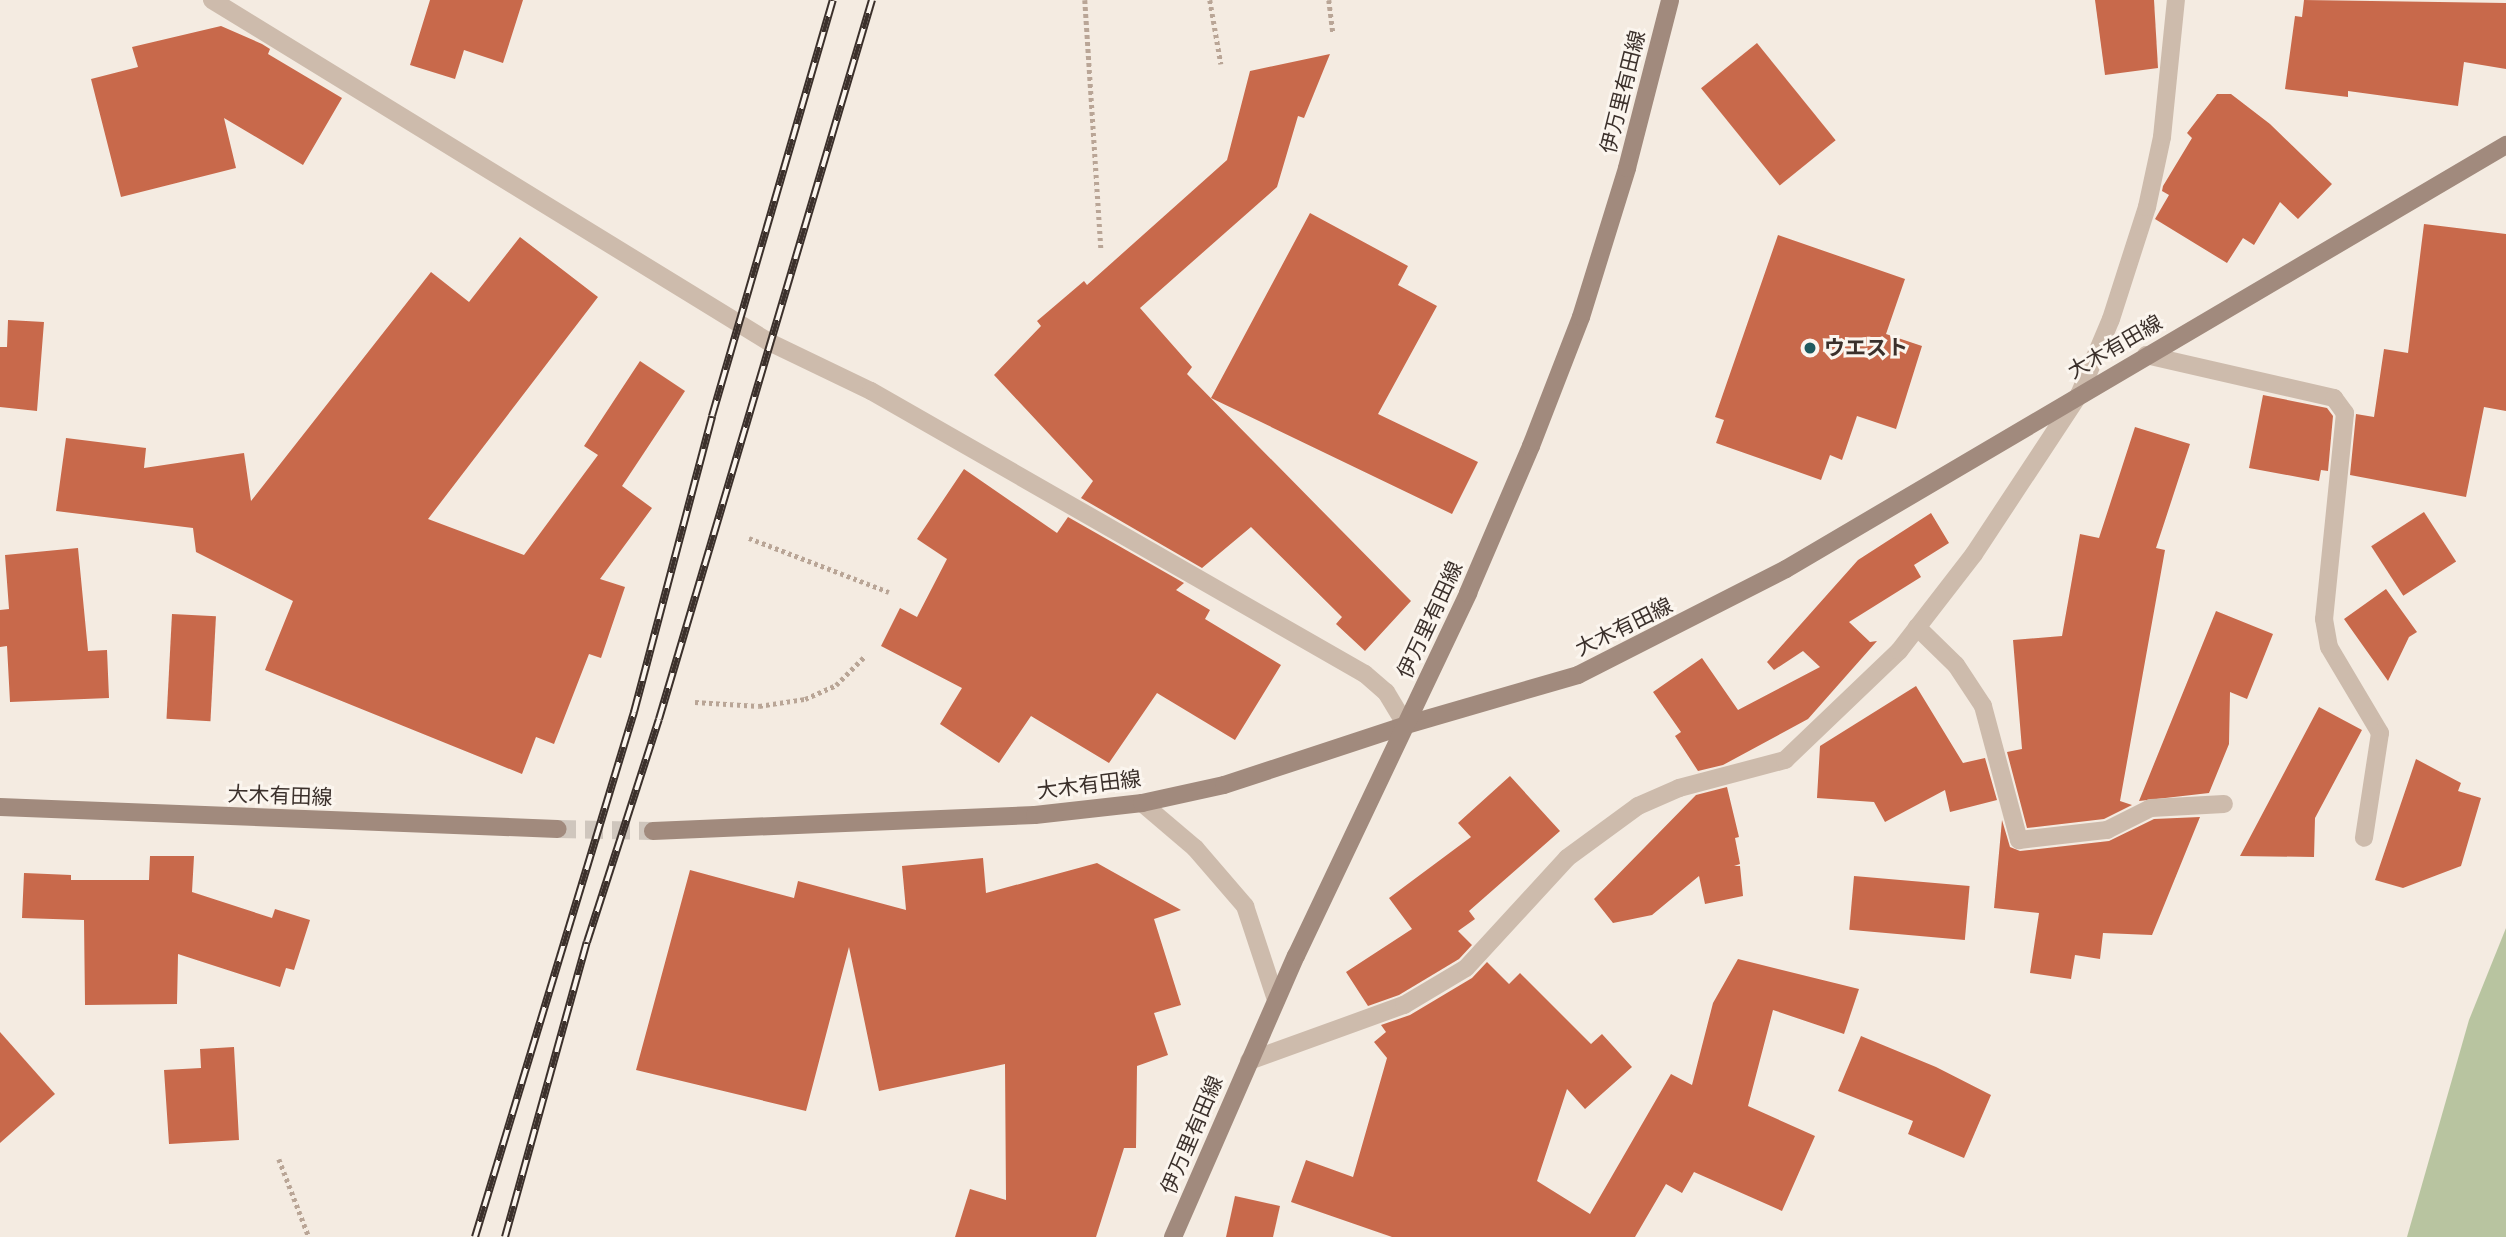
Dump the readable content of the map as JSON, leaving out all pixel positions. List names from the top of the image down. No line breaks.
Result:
{"streets":{"main road":["伊万里有田線","大木有田線"]},"crossings":[["伊万里有田線","大木有田線"]],"places":["ウエスト"]}
